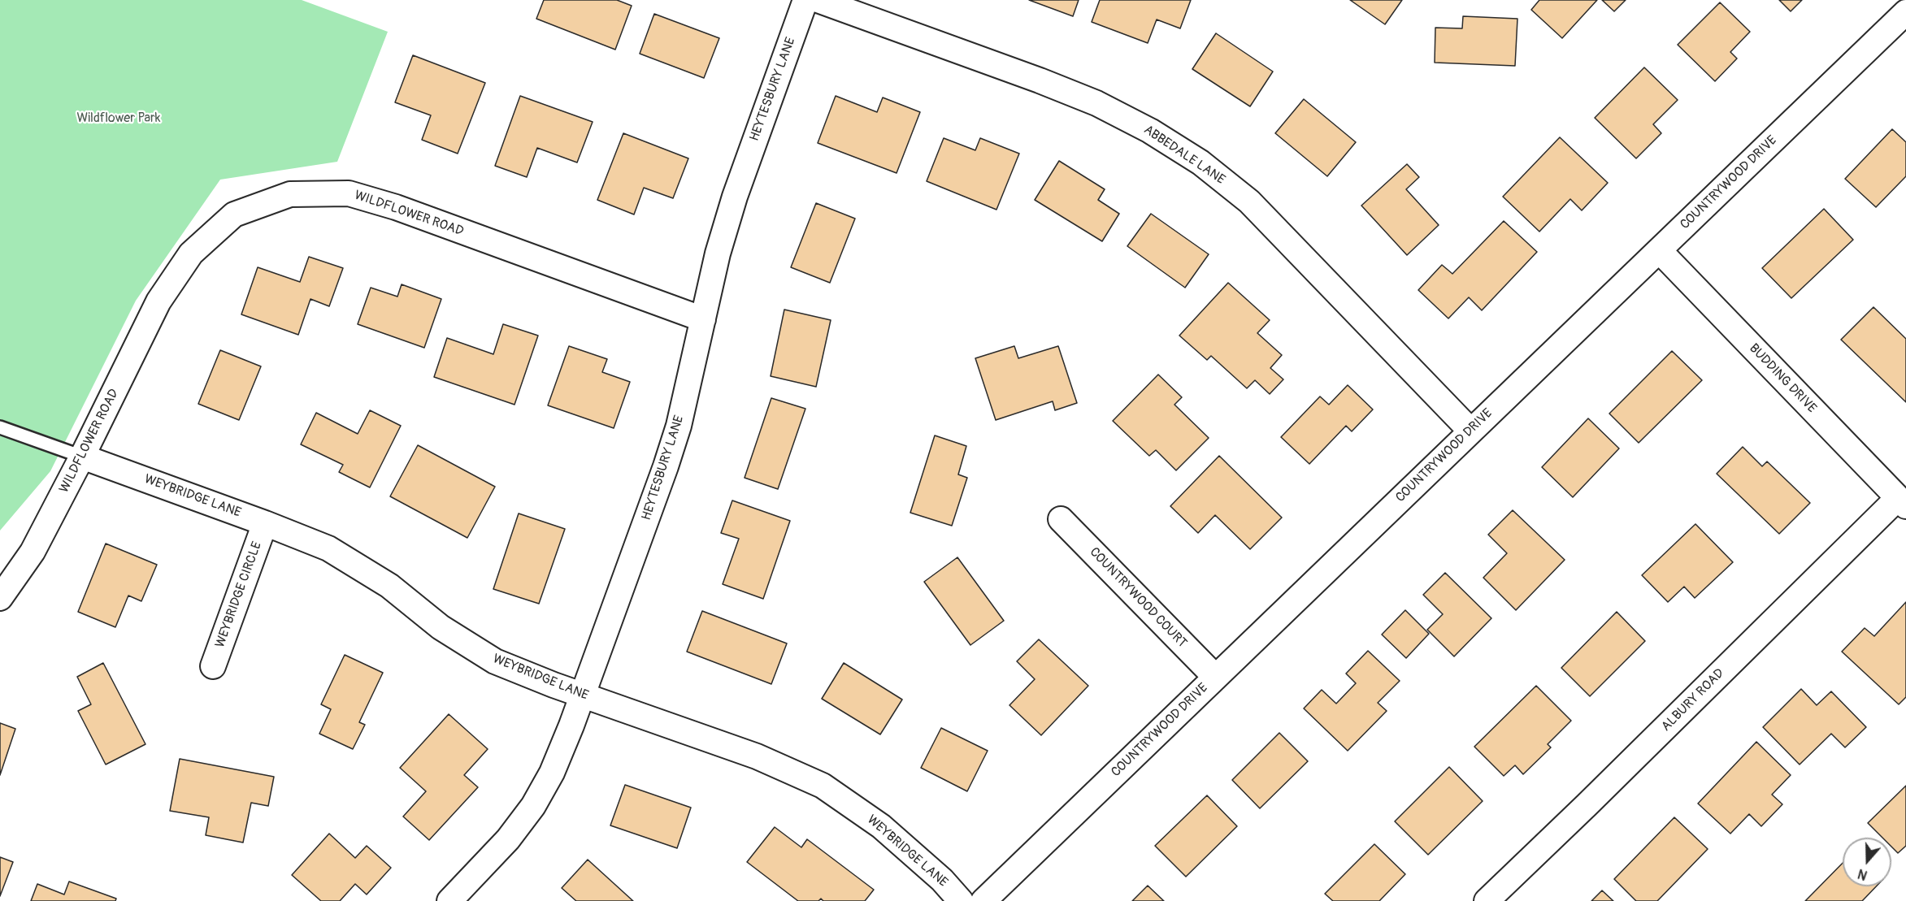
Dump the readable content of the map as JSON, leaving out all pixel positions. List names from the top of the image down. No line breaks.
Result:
{"streets":{"street":["HEYTESBURY LANE","ABBEDALE LANE","COUNTRYWOOD DRIVE","WILDFLOWER ROAD","BUDDING DRIVE","WEYBRIDGE LANE","WEYBRIDGE CIRCLE","COUNTRYWOOD COURT","ALBURY ROAD"]},"crossings":[["HEYTESBURY LANE","WILDFLOWER ROAD"],["HEYTESBURY LANE","WEYBRIDGE LANE"],["ABBEDALE LANE","COUNTRYWOOD DRIVE"],["COUNTRYWOOD DRIVE","BUDDING DRIVE"],["COUNTRYWOOD DRIVE","COUNTRYWOOD COURT"],["WILDFLOWER ROAD","WEYBRIDGE LANE"],["BUDDING DRIVE","ALBURY ROAD"],["WEYBRIDGE LANE","WEYBRIDGE CIRCLE"]],"parks":["Wildflower Park"],"north":"bottom"}
